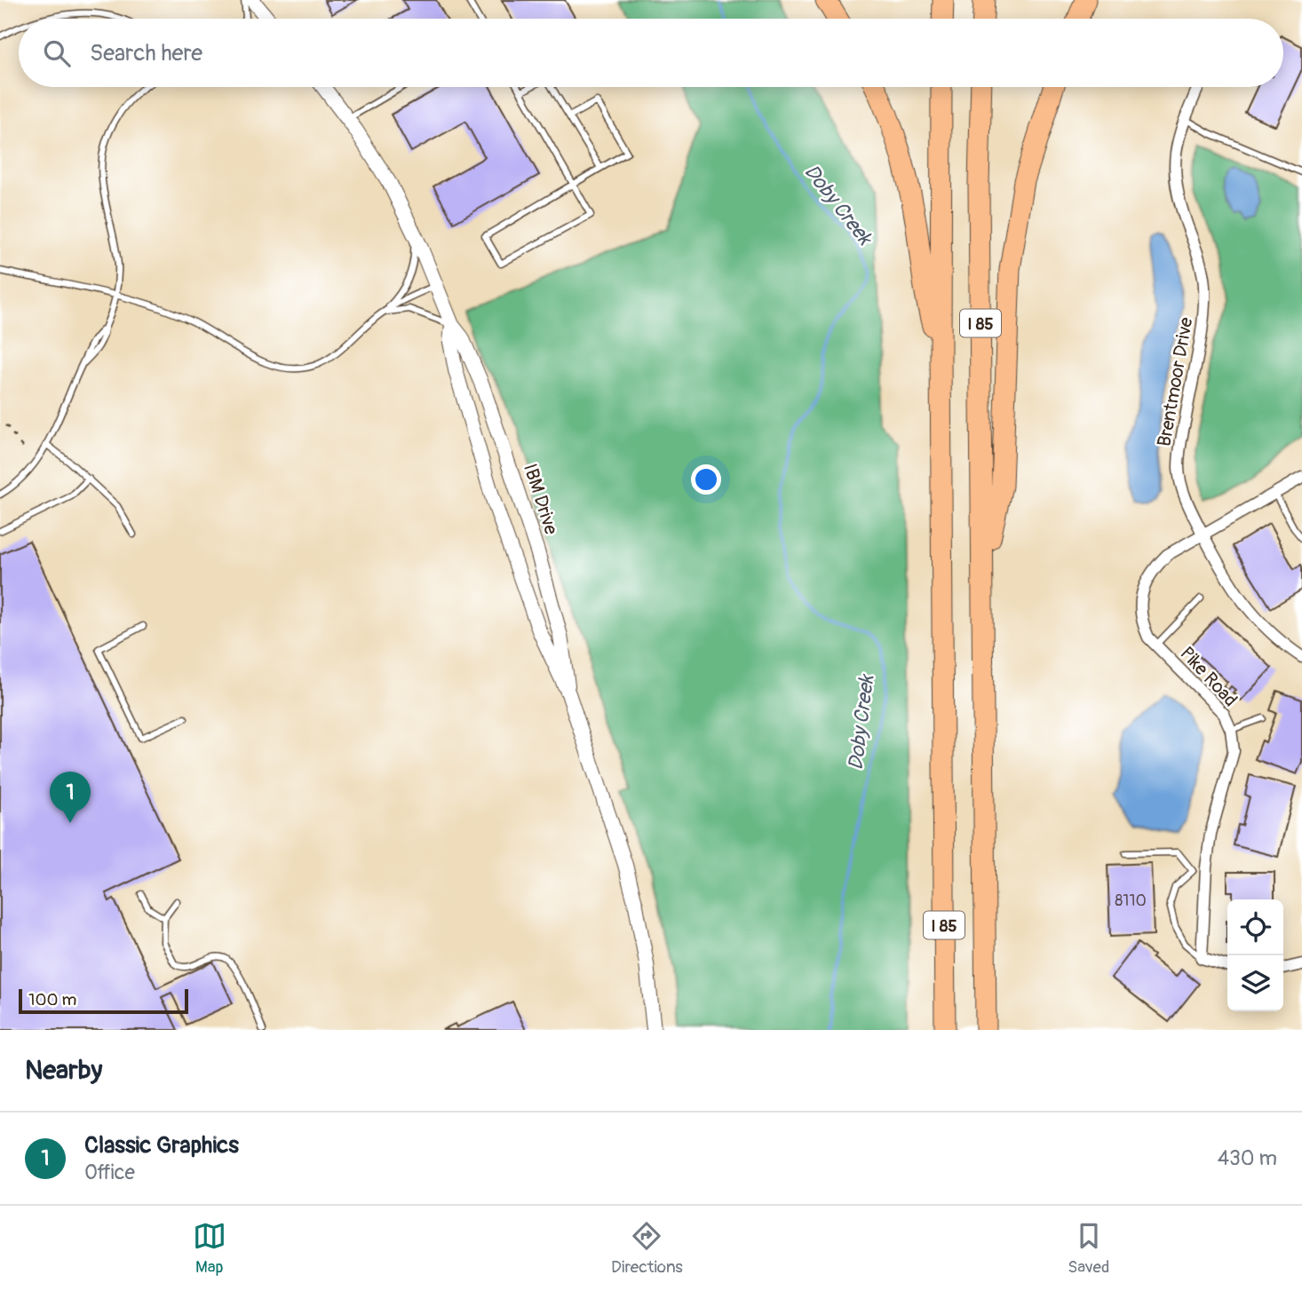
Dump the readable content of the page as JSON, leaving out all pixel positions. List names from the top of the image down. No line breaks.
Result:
{"streets":{"highway":["I 85"],"street":["Brentmoor Drive","IBM Drive","Pike Road"]},"crossings":[["Brentmoor Drive","Pike Road"]],"water":["Doby Creek"],"house_numbers":["8110"],"scale_bar":"100 m","page":{"search":"Search here","pins":"1","scale":"100 m","heading":"Nearby","list":[{"mark":"1","name":"Classic Graphics","note":"Office","value":"430 m"}],"nav":["Map","Directions","Saved"]}}
